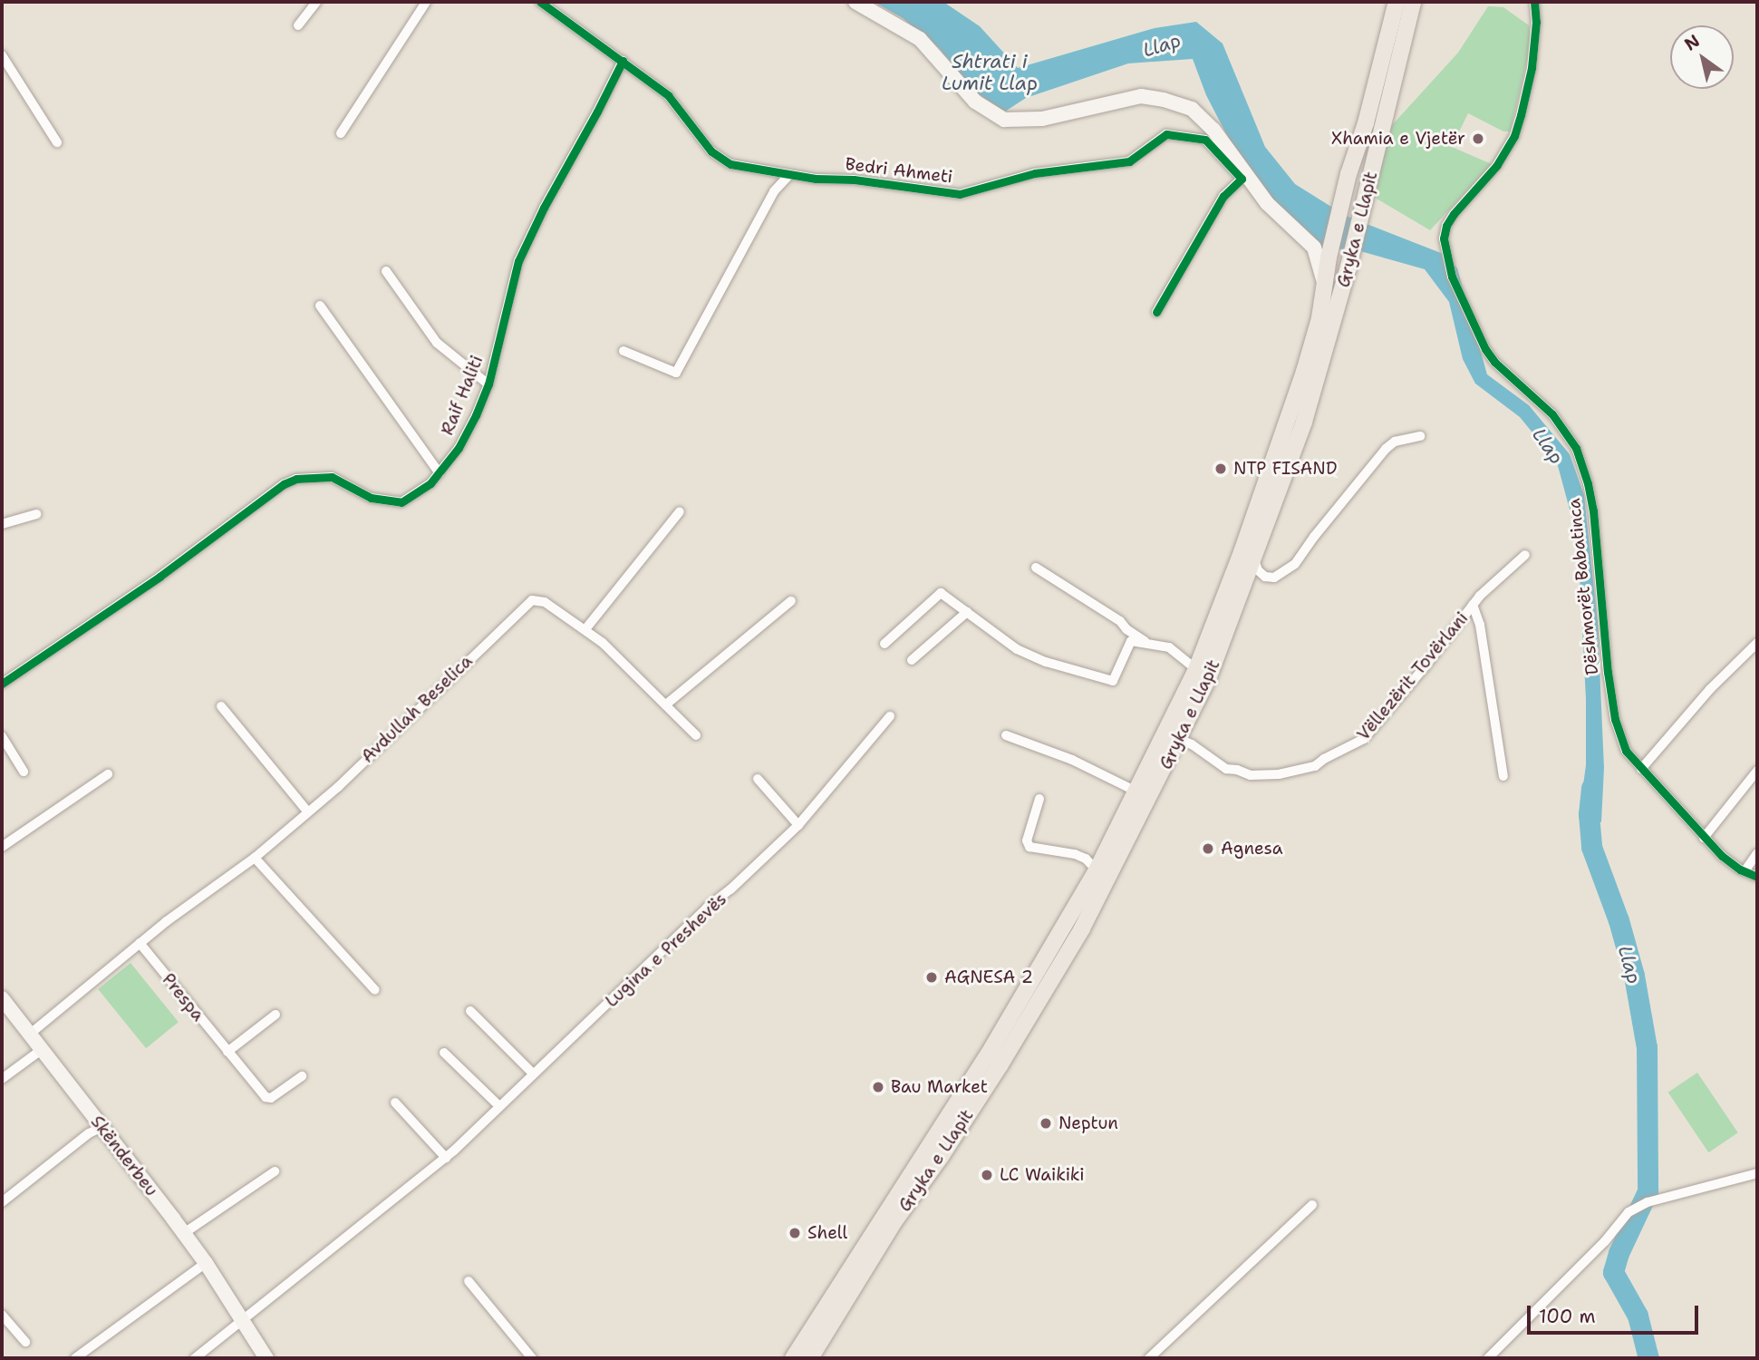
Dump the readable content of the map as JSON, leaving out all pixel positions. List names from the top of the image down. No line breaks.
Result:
{"streets":{"main road":["Gryka e Llapit","Skënderbeu"],"street":["Bedri Ahmeti","Raif Haliti","Dëshmorët Babatinca","Vëllezërit Tovërlani","Avdullah Beselica","Lugina e Preshevës","Prespa"]},"crossings":[["Bedri Ahmeti","Raif Haliti"],["Gryka e Llapit","Vëllezërit Tovërlani"],["Avdullah Beselica","Prespa"],["Avdullah Beselica","Skënderbeu"],["Lugina e Preshevës","Skënderbeu"]],"water":["Llap","Shtrati i Lumit Llap"],"places":["Xhamia e Vjetër","NTP FISAND","Agnesa","AGNESA 2","Bau Market","Neptun","LC Waikiki","Shell"],"scale_bar":"100 m","north":"top left"}
